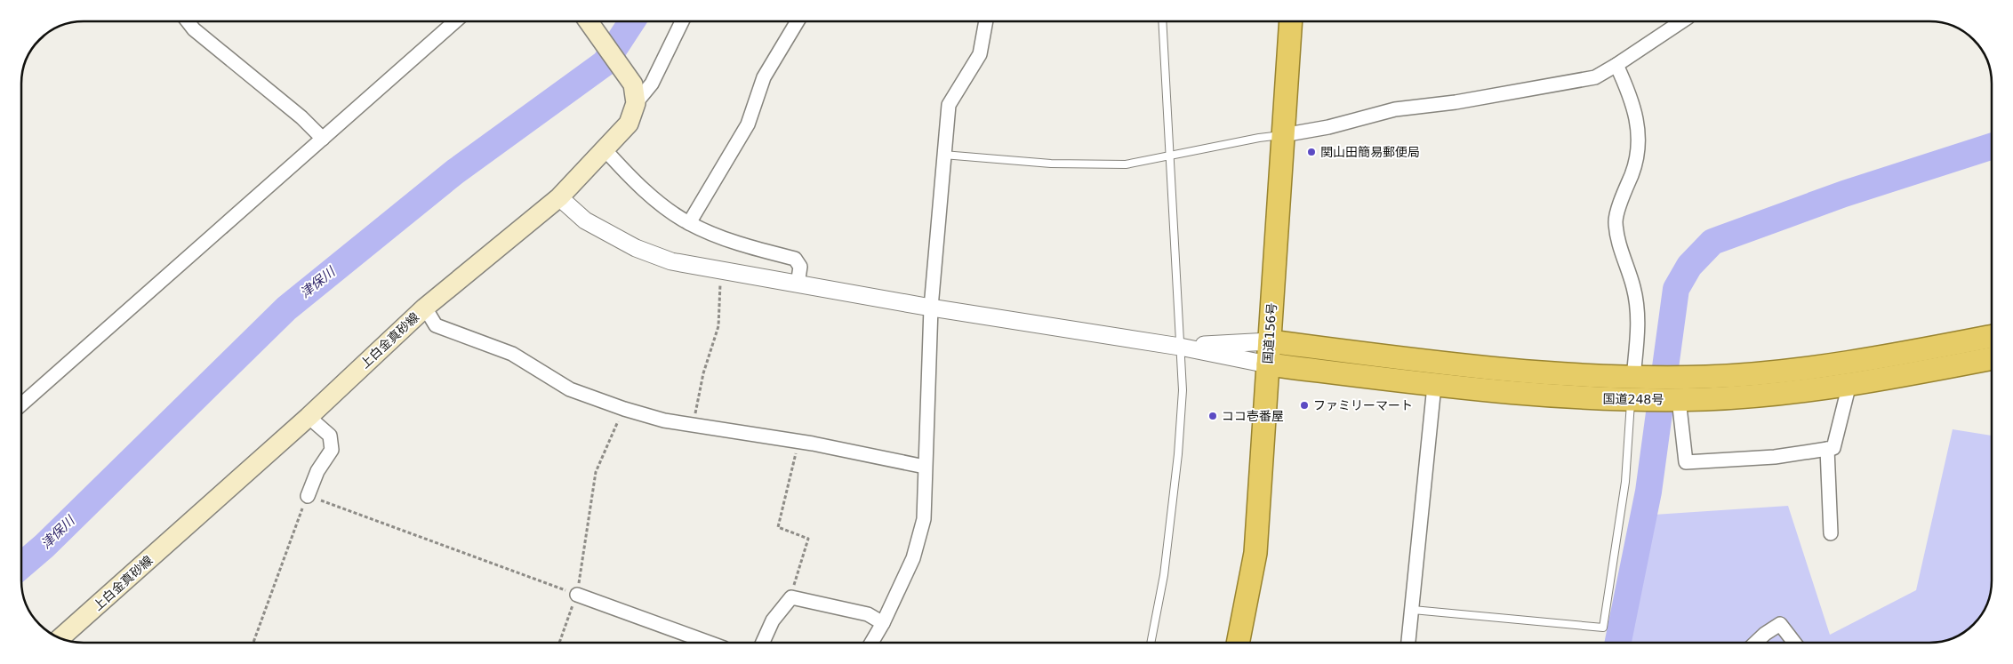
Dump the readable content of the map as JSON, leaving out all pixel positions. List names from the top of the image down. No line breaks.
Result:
{"streets":{"highway":["国道156号","国道248号"],"main road":["上白金真砂線"]},"crossings":[["国道156号","国道248号"]],"water":["津保川"],"places":["関山田簡易郵便局","ファミリーマート","ココ壱番屋"]}
